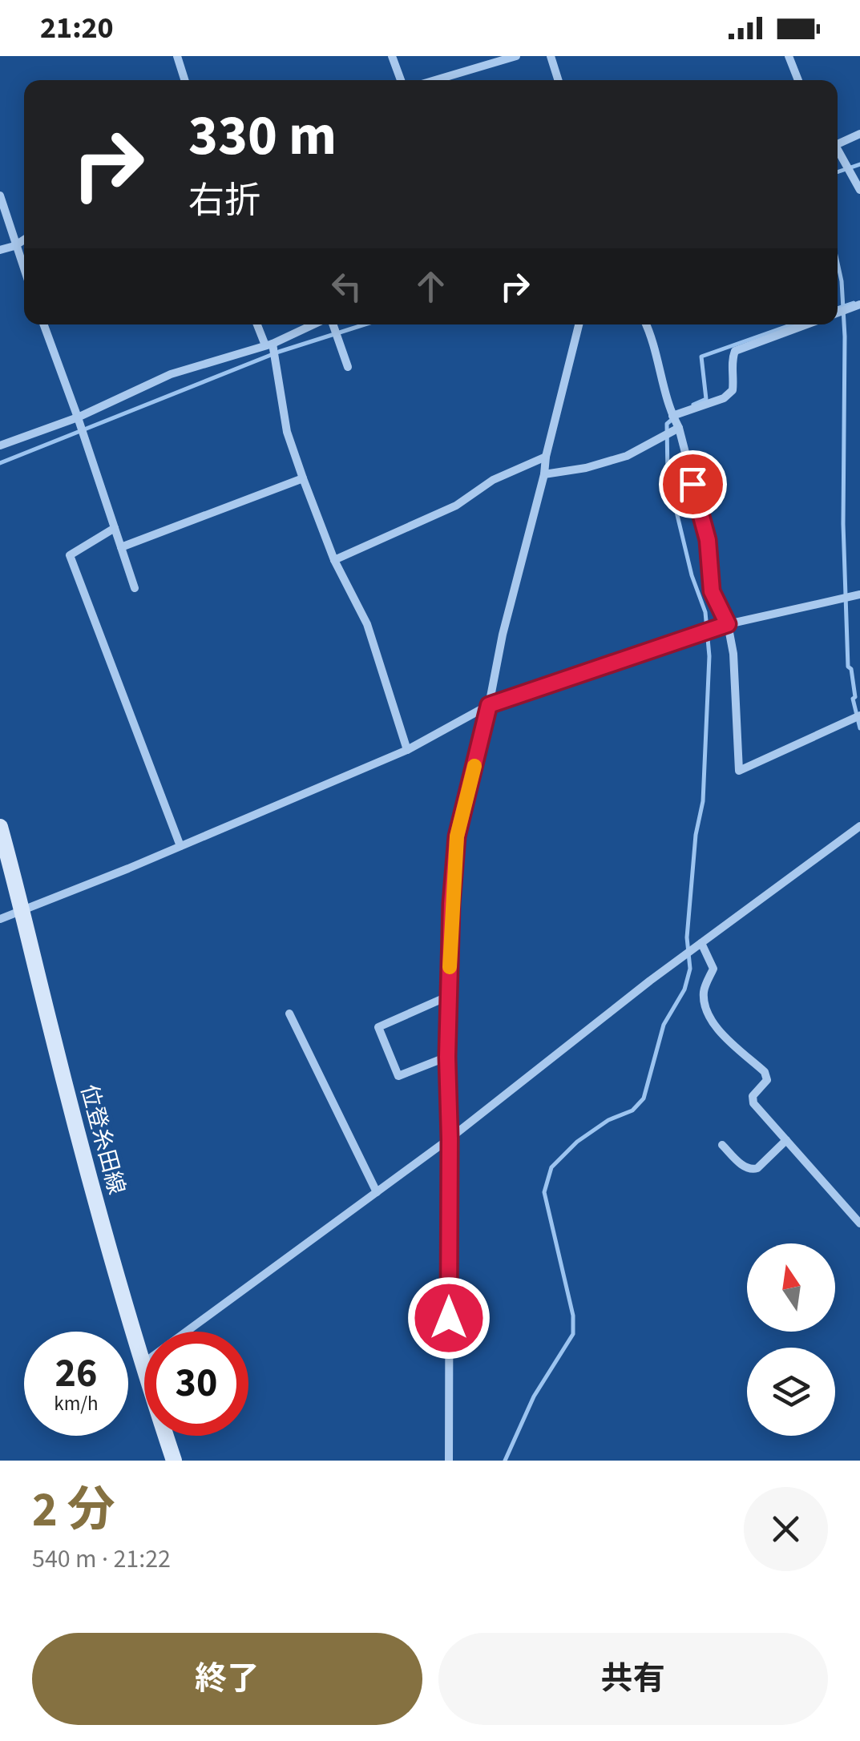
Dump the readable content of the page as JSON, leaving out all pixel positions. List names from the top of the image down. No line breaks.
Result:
{"streets":{"main road":["位登糸田線"]},"north":"top","page":{"status":"21:20","turn":["330 m","右折"],"speed":"26 km/h","limit":"30","heading":["2 分","540 m · 21:22"],"buttons":["終了","共有"]}}
